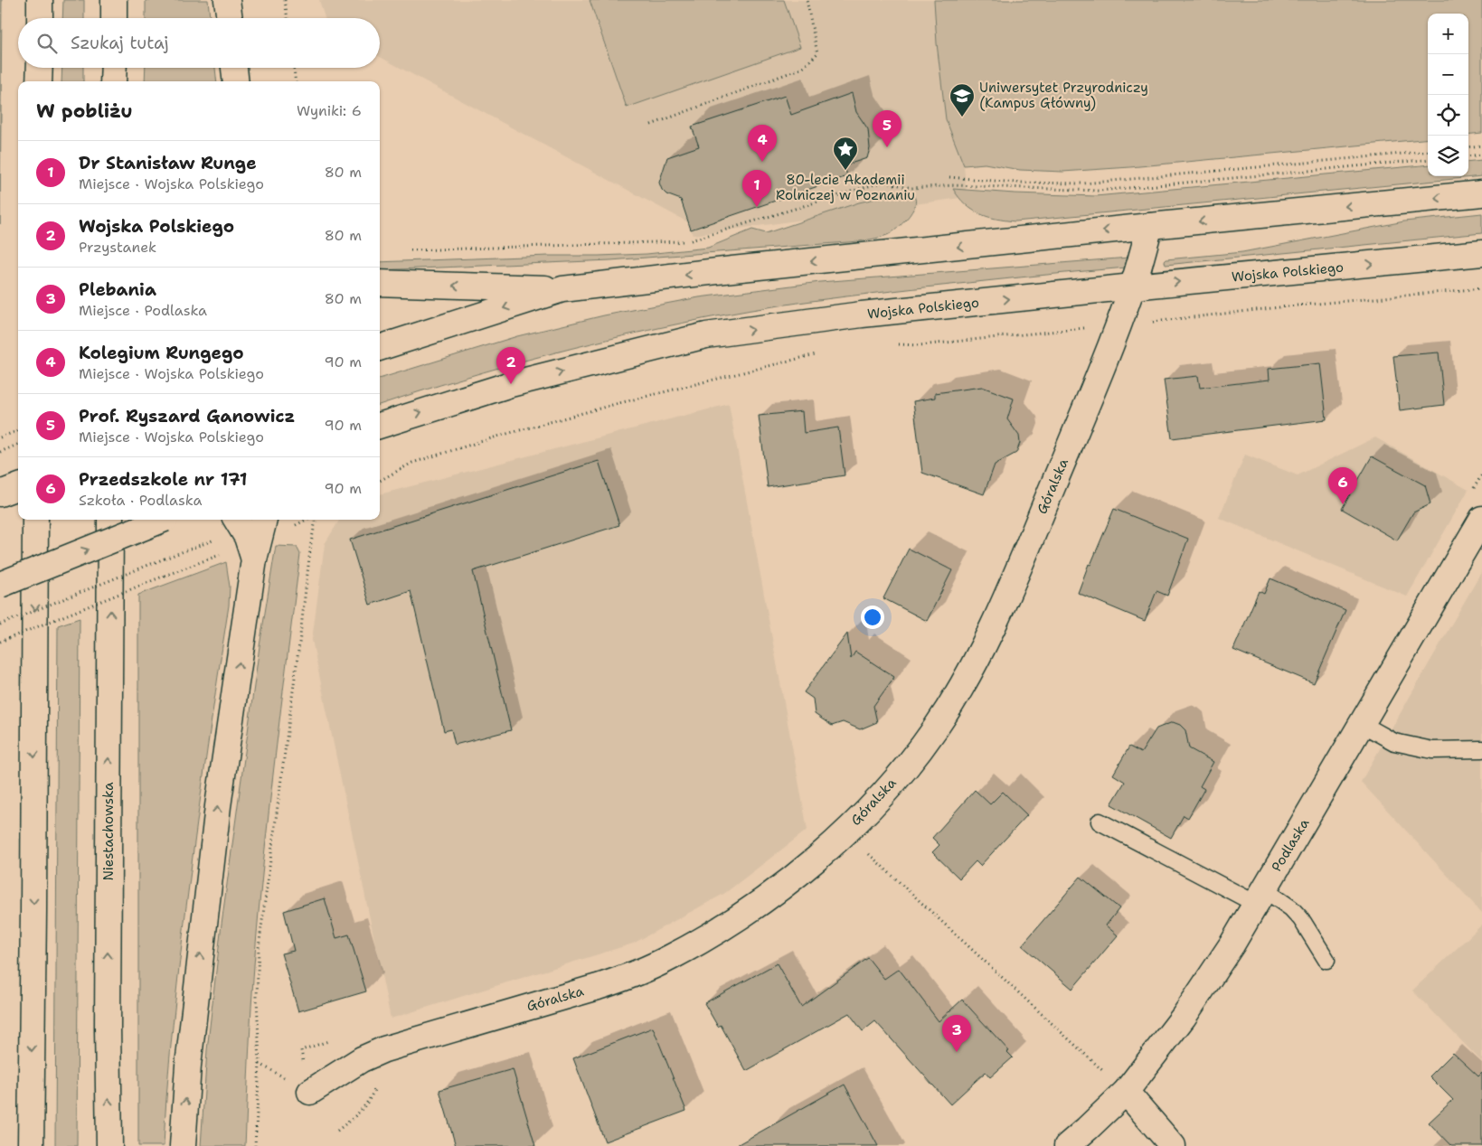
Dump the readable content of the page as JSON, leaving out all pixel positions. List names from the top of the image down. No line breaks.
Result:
{"streets":{"street":["Wojska Polskiego","Góralska","Niestachowska","Podlaska"]},"crossings":[["Wojska Polskiego","Góralska"]],"places":{"school or university":["Uniwersytet Przyrodniczy (Kampus Główny)"],"place":["80-lecie Akademii Rolniczej w Poznaniu"]},"page":{"map_buttons":["+","−"],"search":"Szukaj tutaj","heading":["W pobliżu","Wyniki: 6"],"pins":["5","4","1","2","6","3"],"list":[{"mark":"1","name":"Dr Stanisław Runge","note":"Miejsce · Wojska Polskiego","value":"80 m"},{"mark":"2","name":"Wojska Polskiego","note":"Przystanek","value":"80 m"},{"mark":"3","name":"Plebania","note":"Miejsce · Podlaska","value":"80 m"},{"mark":"4","name":"Kolegium Rungego","note":"Miejsce · Wojska Polskiego","value":"90 m"},{"mark":"5","name":"Prof. Ryszard Ganowicz","note":"Miejsce · Wojska Polskiego","value":"90 m"},{"mark":"6","name":"Przedszkole nr 171","note":"Szkoła · Podlaska","value":"90 m"}]}}
